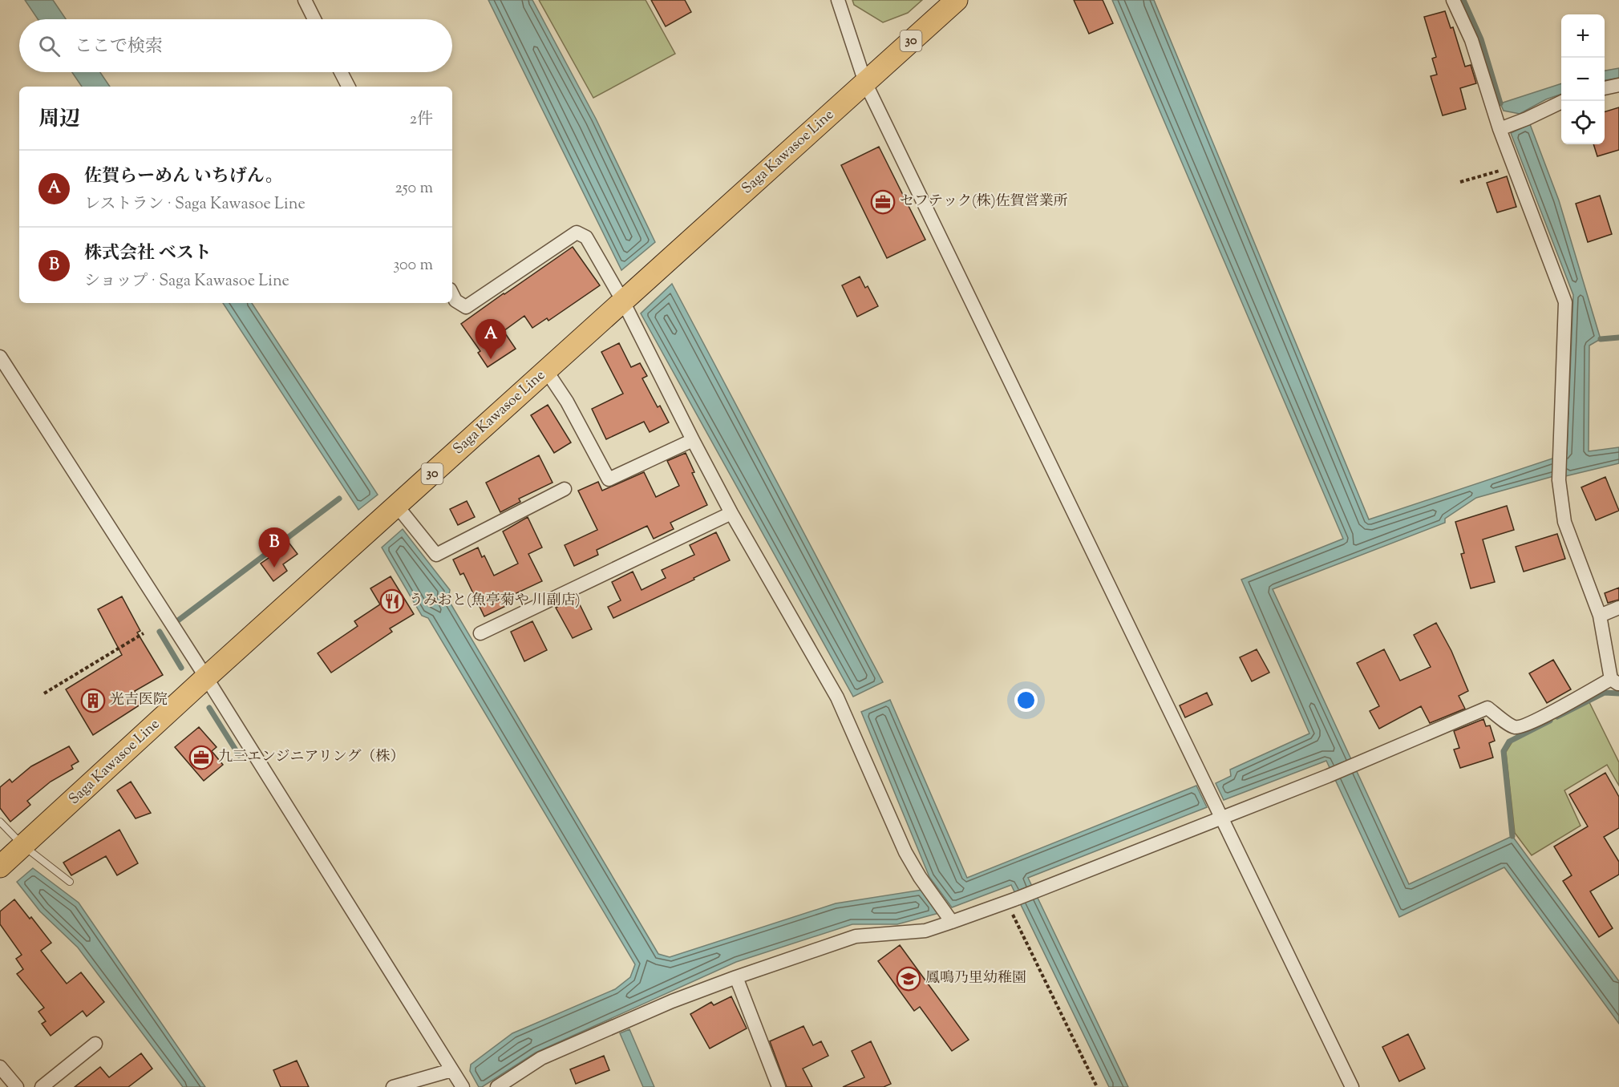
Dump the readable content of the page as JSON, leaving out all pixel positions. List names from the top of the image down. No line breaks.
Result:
{"streets":{"main road":["30","Saga Kawasoe Line"]},"places":{"office":["セフテック(株)佐賀営業所","九三エンジニアリング（株）"],"restaurant":["うみおと(魚亭菊や 川副店)"],"building":["光吉医院"],"school or university":["鳳鳴乃里幼稚園"]},"page":{"map_buttons":["+","−"],"search":"ここで検索","heading":["周辺","2件"],"list":[{"mark":"A","name":"佐賀らーめん いちげん。","note":"レストラン · Saga Kawasoe Line","value":"250 m"},{"mark":"B","name":"株式会社 ベスト","note":"ショップ · Saga Kawasoe Line","value":"300 m"}],"pins":["A","B"]}}
